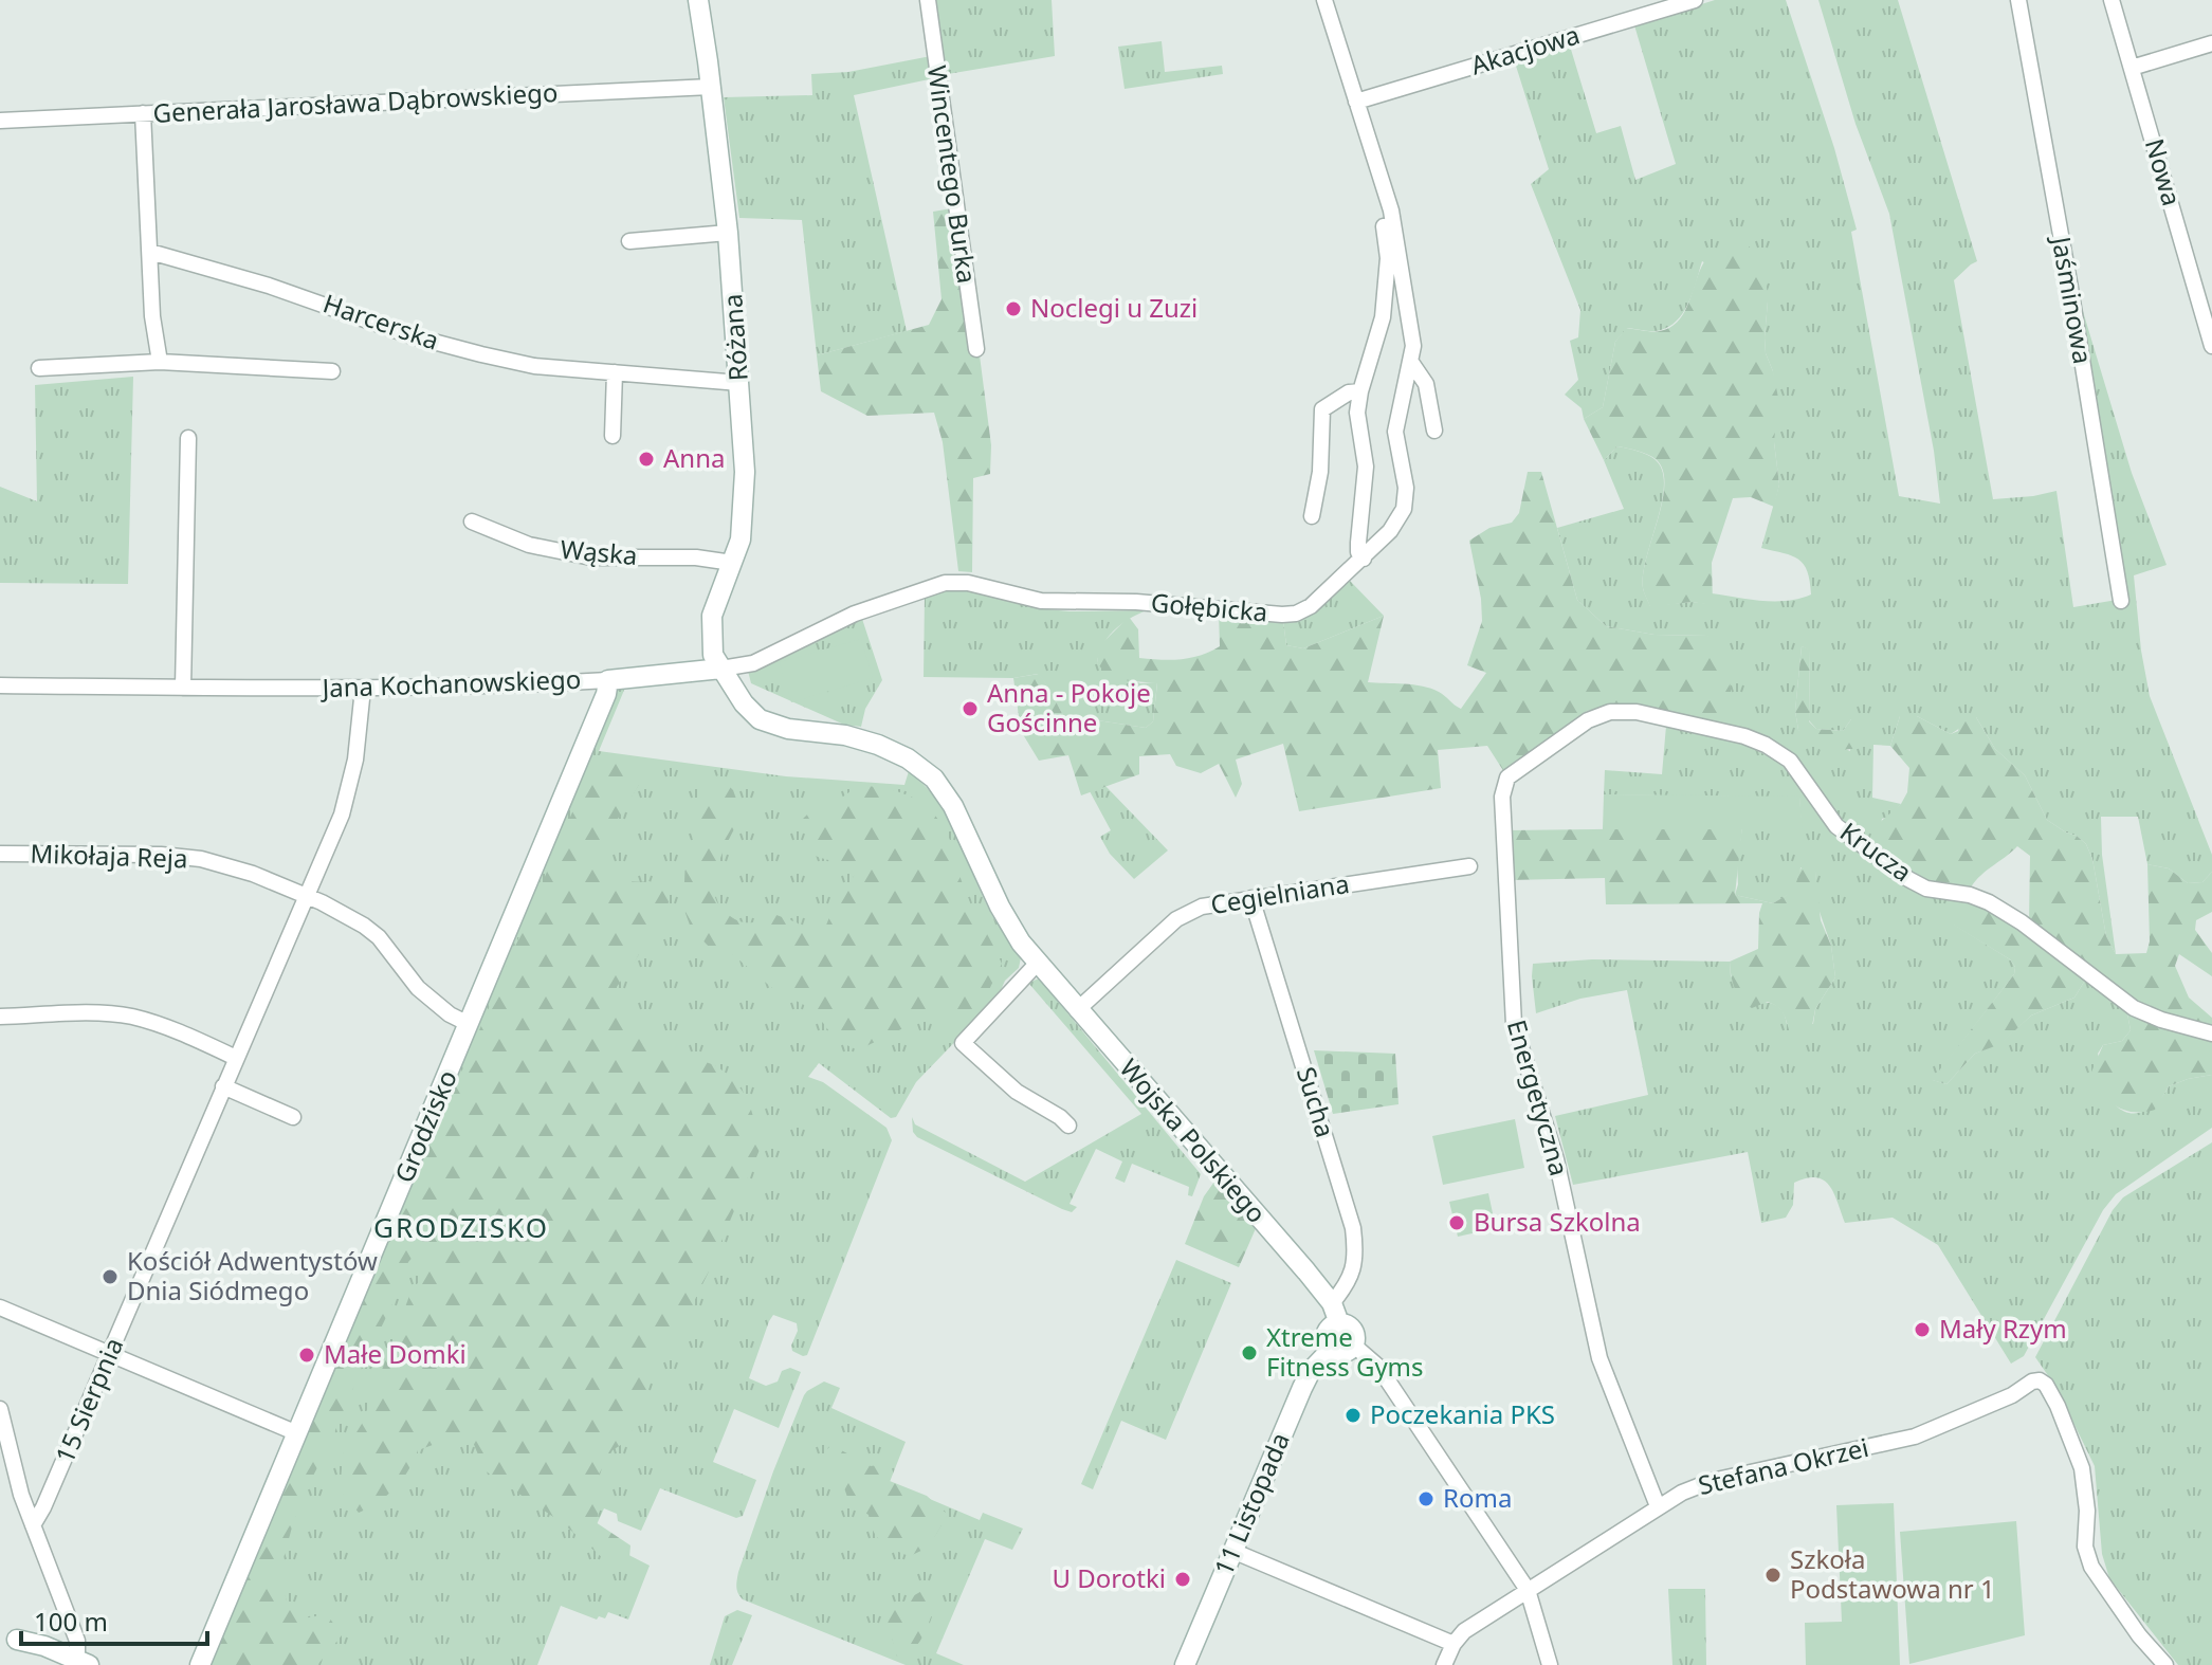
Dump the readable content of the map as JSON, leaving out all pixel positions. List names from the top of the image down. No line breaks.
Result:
{"streets":{"street":["Akacjowa","Generała Jarosława Dąbrowskiego","Nowa","Wincentego Burka","Jaśminowa","Harcerska","Różana","Wąska","Gołębicka","Jana Kochanowskiego","Krucza","Mikołaja Reja","Cegielniana","Energetyczna","Sucha","Grodzisko","Wojska Polskiego","15 Sierpnia","Stefana Okrzei","11 Listopada"]},"crossings":[["Akacjowa","Gołębicka"],["Generała Jarosława Dąbrowskiego","Różana"],["Harcerska","Różana"],["Różana","Wąska"],["Różana","Gołębicka"],["Różana","Jana Kochanowskiego"],["Różana","Wojska Polskiego"],["Gołębicka","Jana Kochanowskiego"],["Gołębicka","Wojska Polskiego"],["Jana Kochanowskiego","Grodzisko"],["Jana Kochanowskiego","Wojska Polskiego"],["Jana Kochanowskiego","15 Sierpnia"],["Krucza","Energetyczna"],["Mikołaja Reja","Grodzisko"],["Mikołaja Reja","15 Sierpnia"],["Cegielniana","Sucha"],["Cegielniana","Wojska Polskiego"],["Energetyczna","Stefana Okrzei"],["Sucha","Wojska Polskiego"],["Wojska Polskiego","11 Listopada"]],"districts":["GRODZISKO"],"places":["Noclegi u Zuzi","Anna","Anna - Pokoje Gościnne","Bursa Szkolna","Kościół Adwentystów Dnia Siódmego","Mały Rzym","Xtreme Fitness Gyms","Małe Domki","Poczekania PKS","Roma","Szkoła Podstawowa nr 1","U Dorotki"],"scale_bar":"100 m"}
